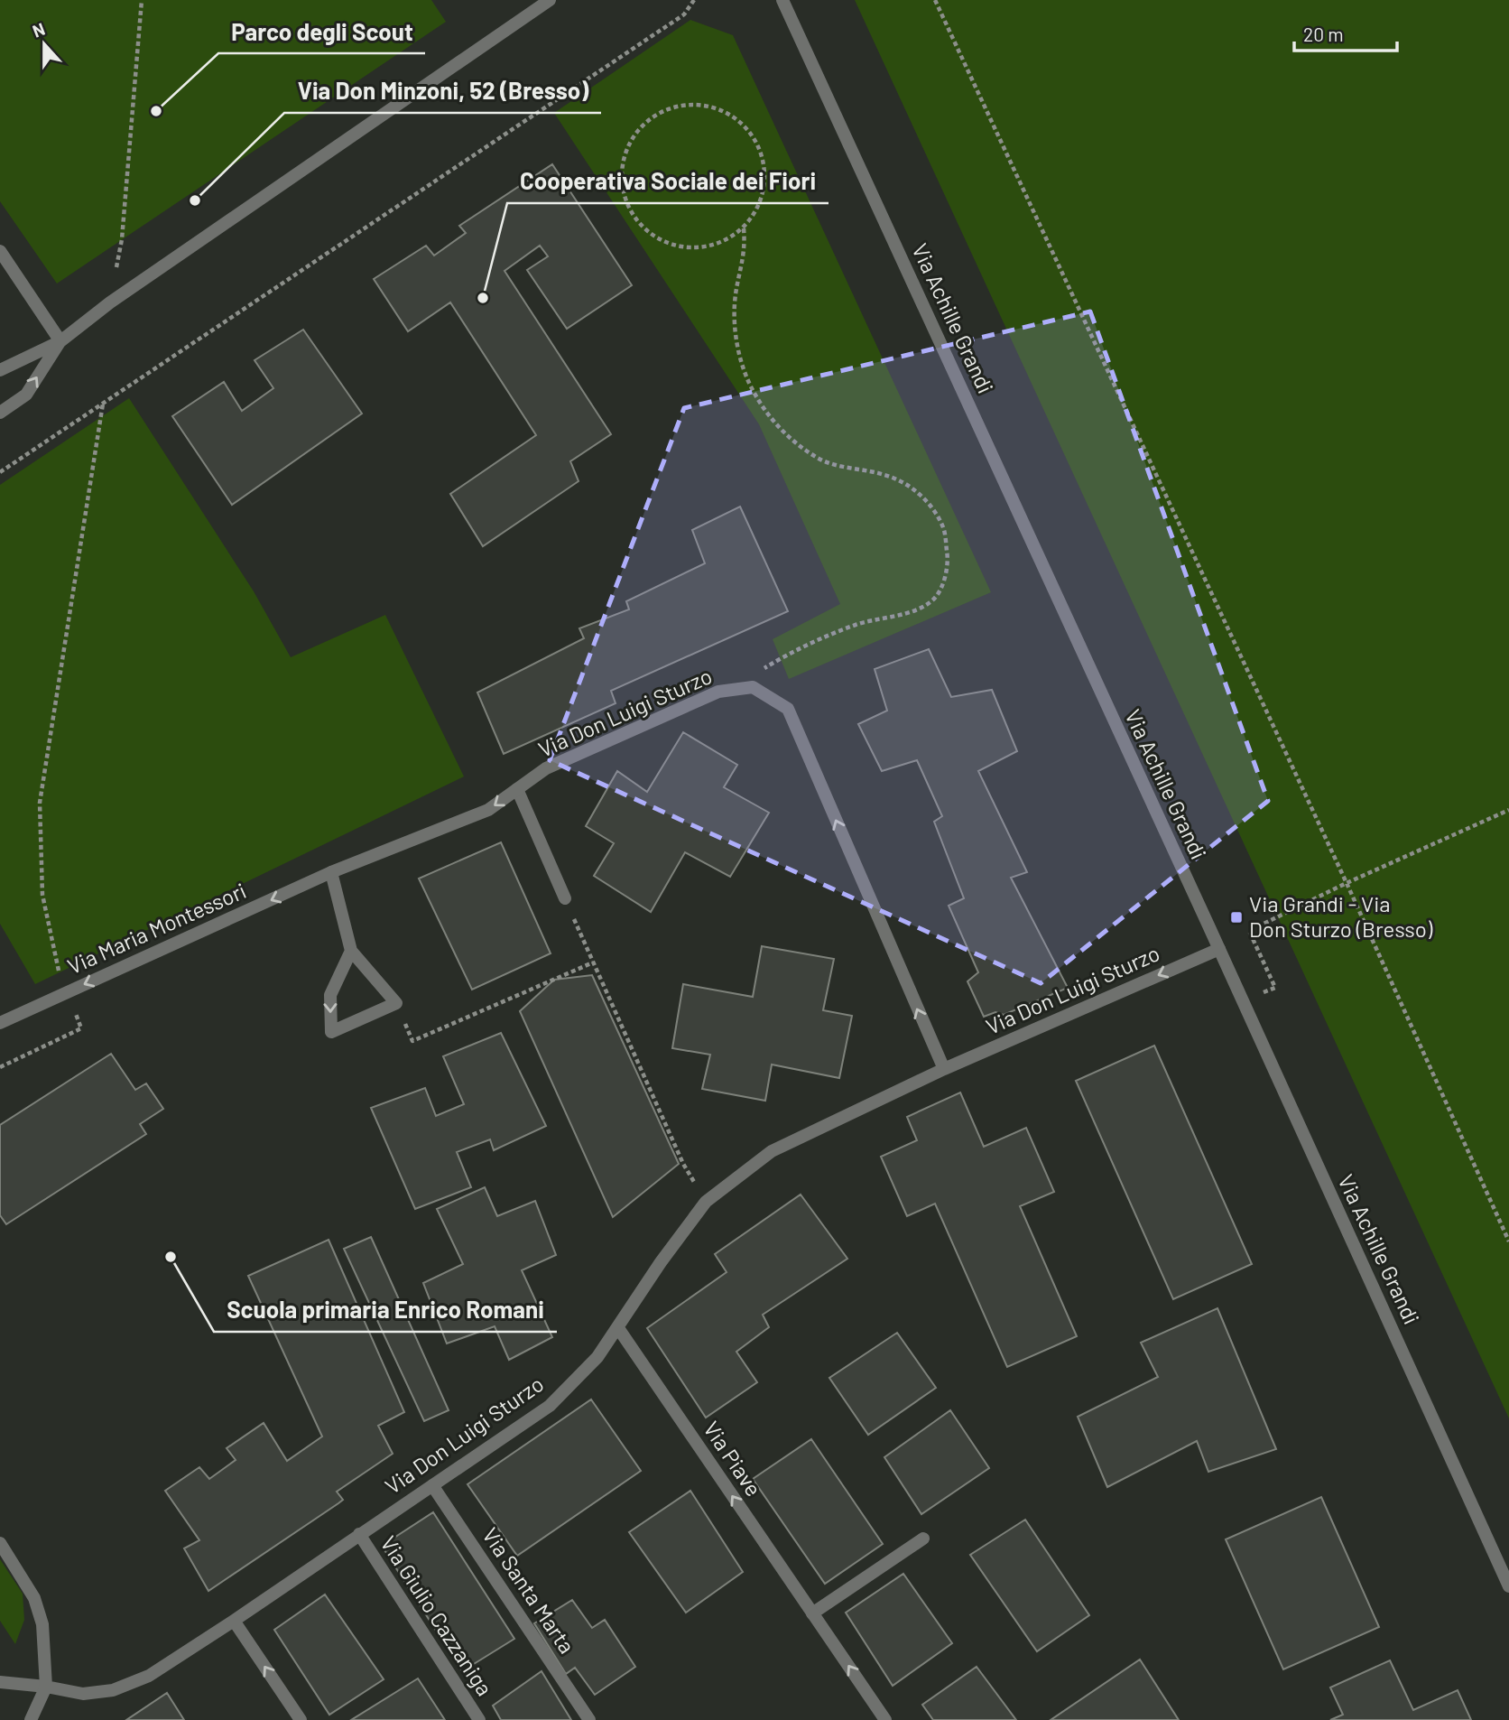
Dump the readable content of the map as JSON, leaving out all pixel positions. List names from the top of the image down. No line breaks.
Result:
{"streets":{"street":["Via Achille Grandi","Via Don Luigi Sturzo","Via Maria Montessori","Via Piave","Via Santa Marta","Via Giulio Cazzaniga"]},"crossings":[["Via Achille Grandi","Via Don Luigi Sturzo"],["Via Don Luigi Sturzo","Via Maria Montessori"],["Via Don Luigi Sturzo","Via Piave"],["Via Don Luigi Sturzo","Via Santa Marta"],["Via Don Luigi Sturzo","Via Giulio Cazzaniga"]],"one_way":["Via Maria Montessori","Via Piave"],"places":{"other":["Parco degli Scout","Via Don Minzoni, 52 (Bresso)","Cooperativa Sociale dei Fiori","Scuola primaria Enrico Romani"],"transit":["Via Grandi - Via Don Sturzo (Bresso)"]},"scale_bar":"20 m","north":"top"}
